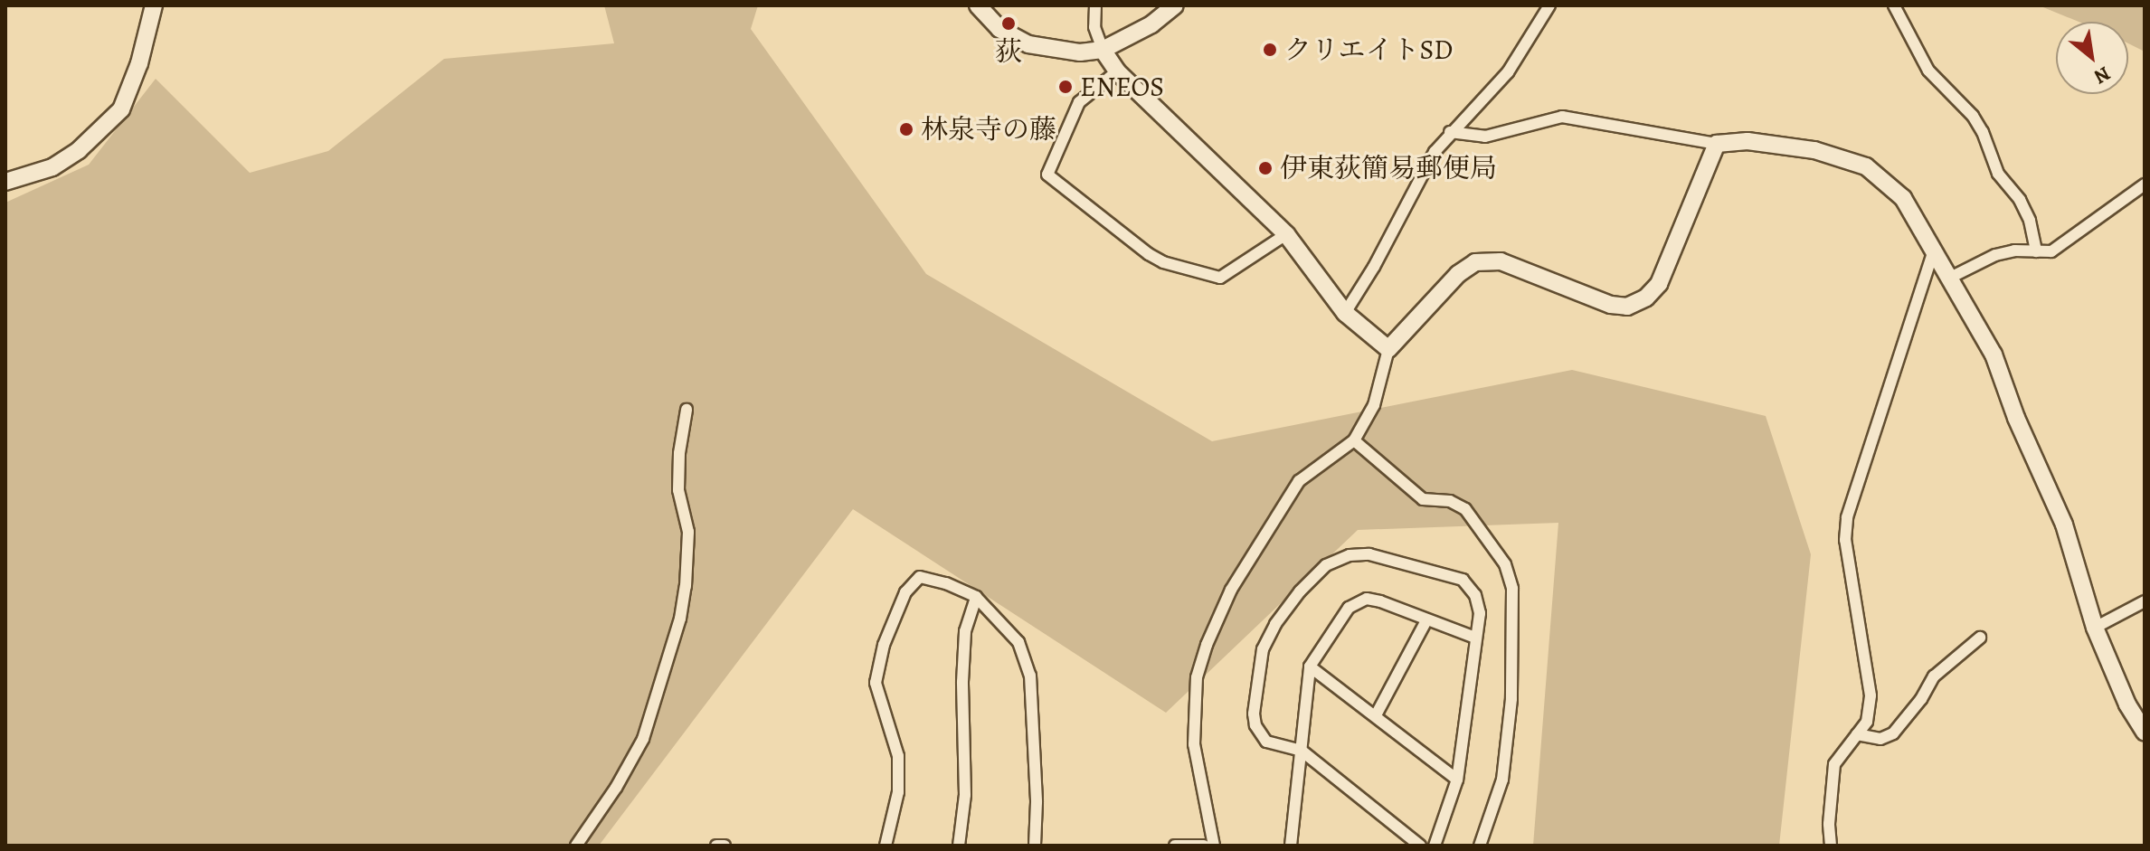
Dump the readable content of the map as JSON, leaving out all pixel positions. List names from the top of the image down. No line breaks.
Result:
{"places":["荻","クリエイトSD","ENEOS","林泉寺の藤","伊東荻簡易郵便局"],"north":"bottom right"}
